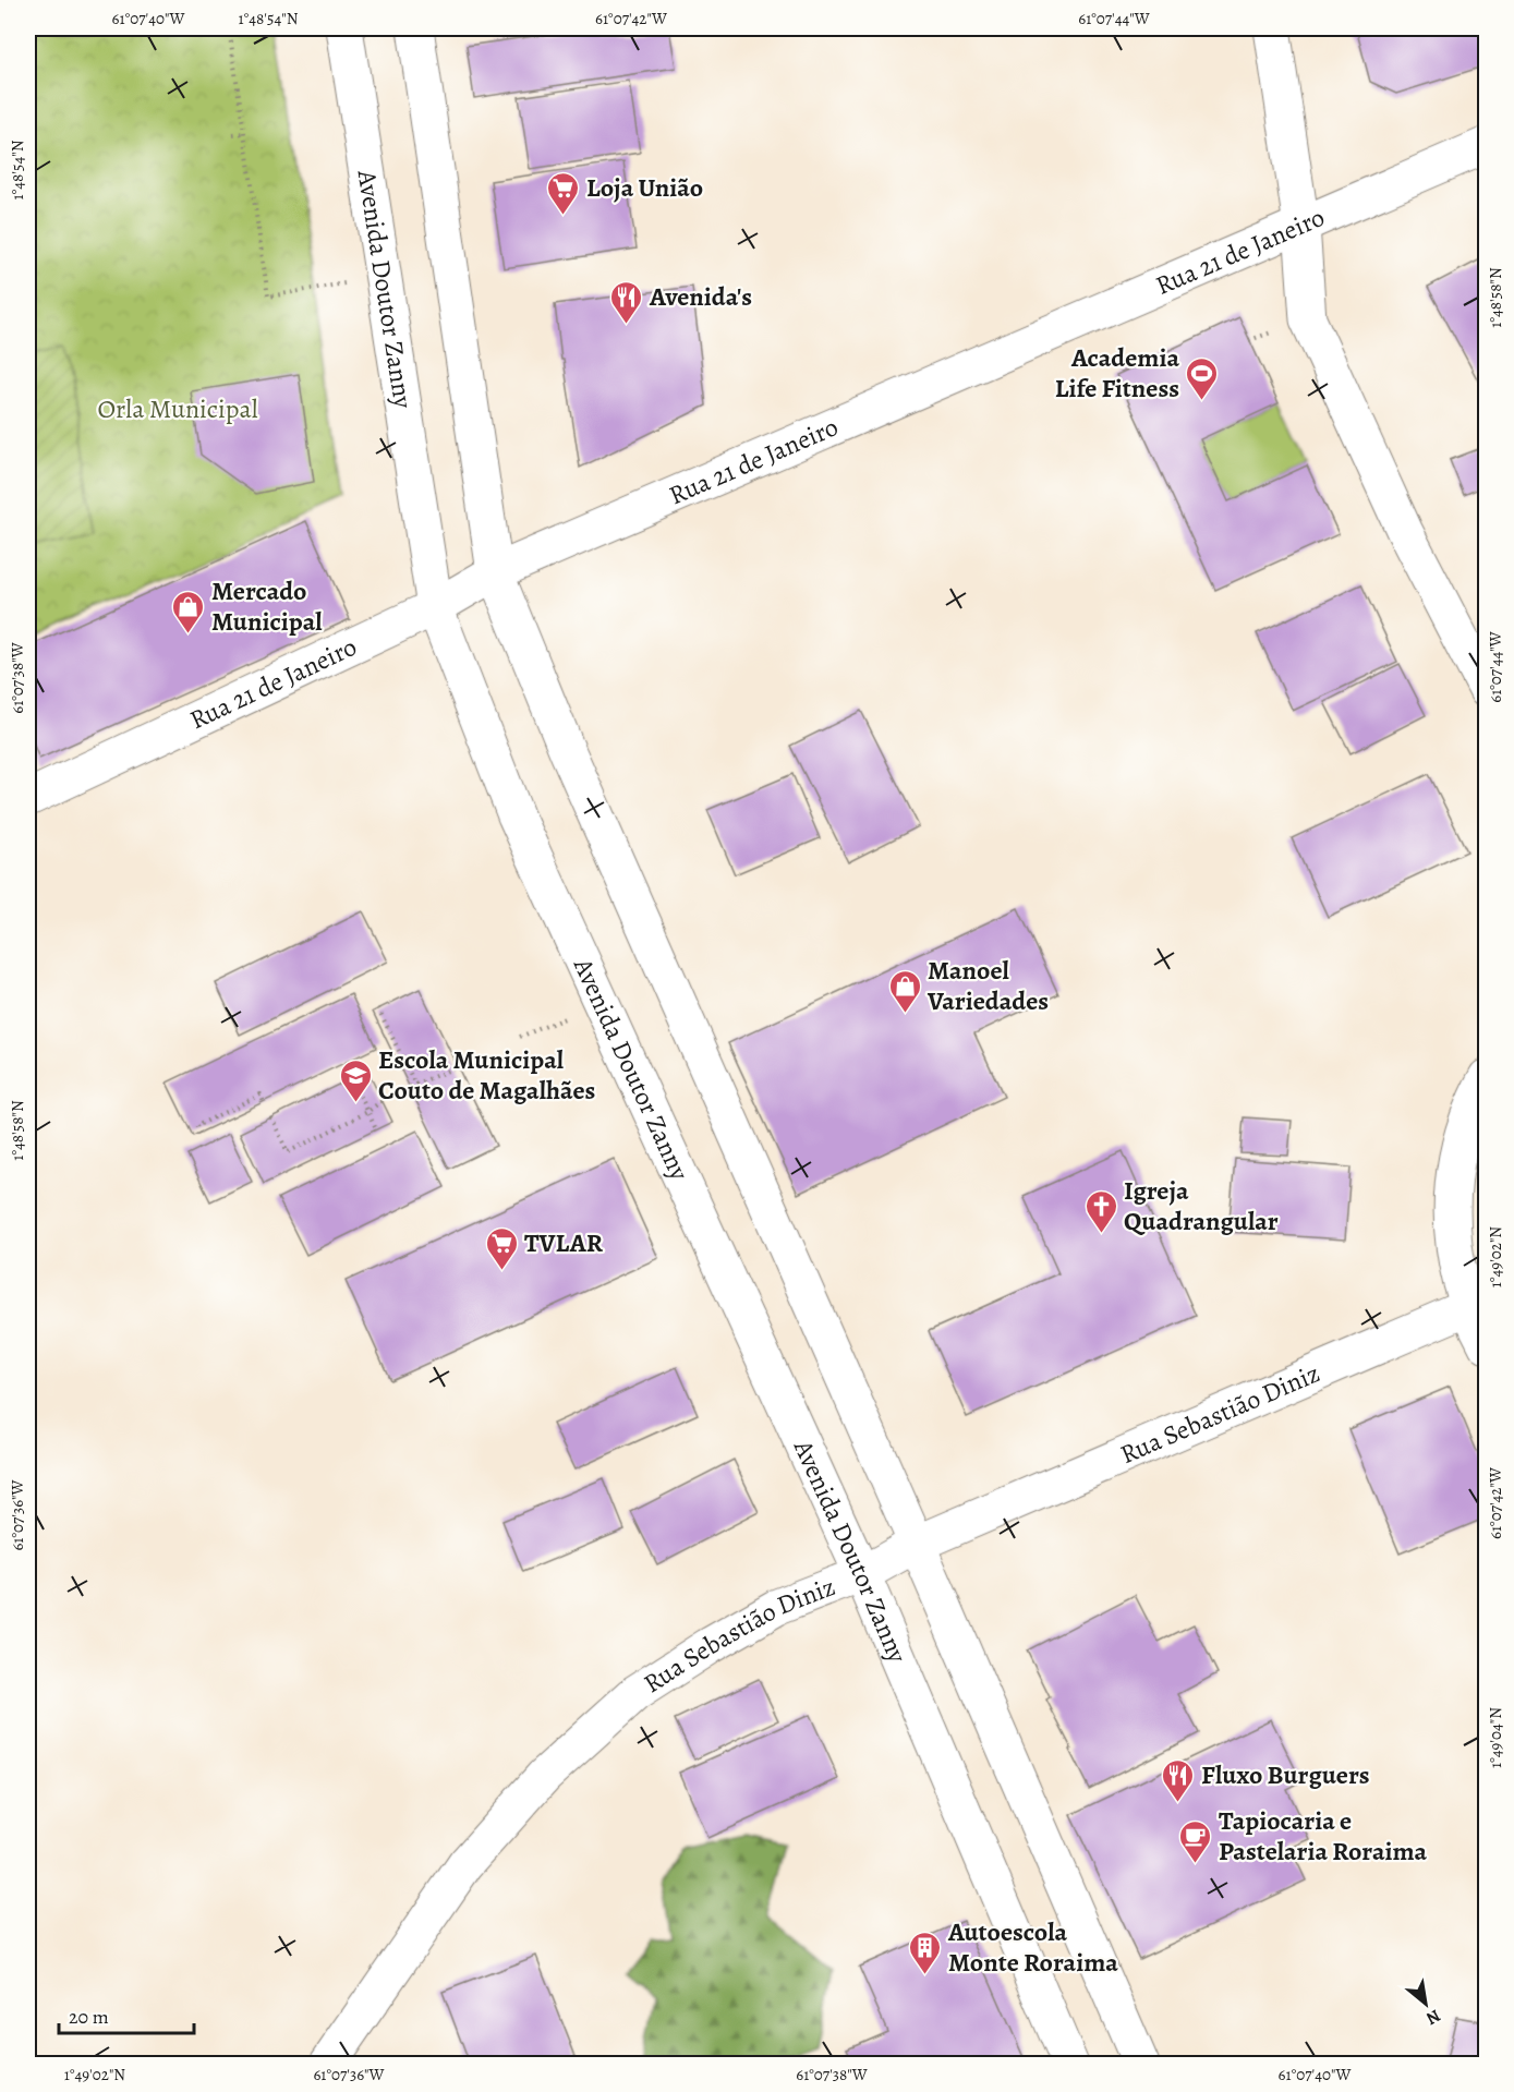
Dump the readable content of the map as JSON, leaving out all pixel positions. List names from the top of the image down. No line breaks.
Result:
{"streets":{"street":["Rua 21 de Janeiro","Avenida Doutor Zanny","Rua Sebastião Diniz"]},"crossings":[["Rua 21 de Janeiro","Avenida Doutor Zanny"],["Avenida Doutor Zanny","Rua Sebastião Diniz"]],"parks":["Orla Municipal"],"places":{"supermarket":["Loja União","TVLAR"],"restaurant":["Avenida's","Fluxo Burguers"],"sports":["Academia Life Fitness"],"shop":["Mercado Municipal","Manoel Variedades"],"school or university":["Escola Municipal Couto de Magalhães"],"church":["Igreja Quadrangular"],"cafe":["Tapiocaria e Pastelaria Roraima"],"building":["Autoescola Monte Roraima"]},"scale_bar":"20 m","north":"bottom right","coordinates":["61°07'40\"W","1°48'54\"N","61°07'42\"W","61°07'44\"W","1°48'58\"N","61°07'38\"W","1°49'02\"N","61°07'36\"W","1°49'04\"N"]}
